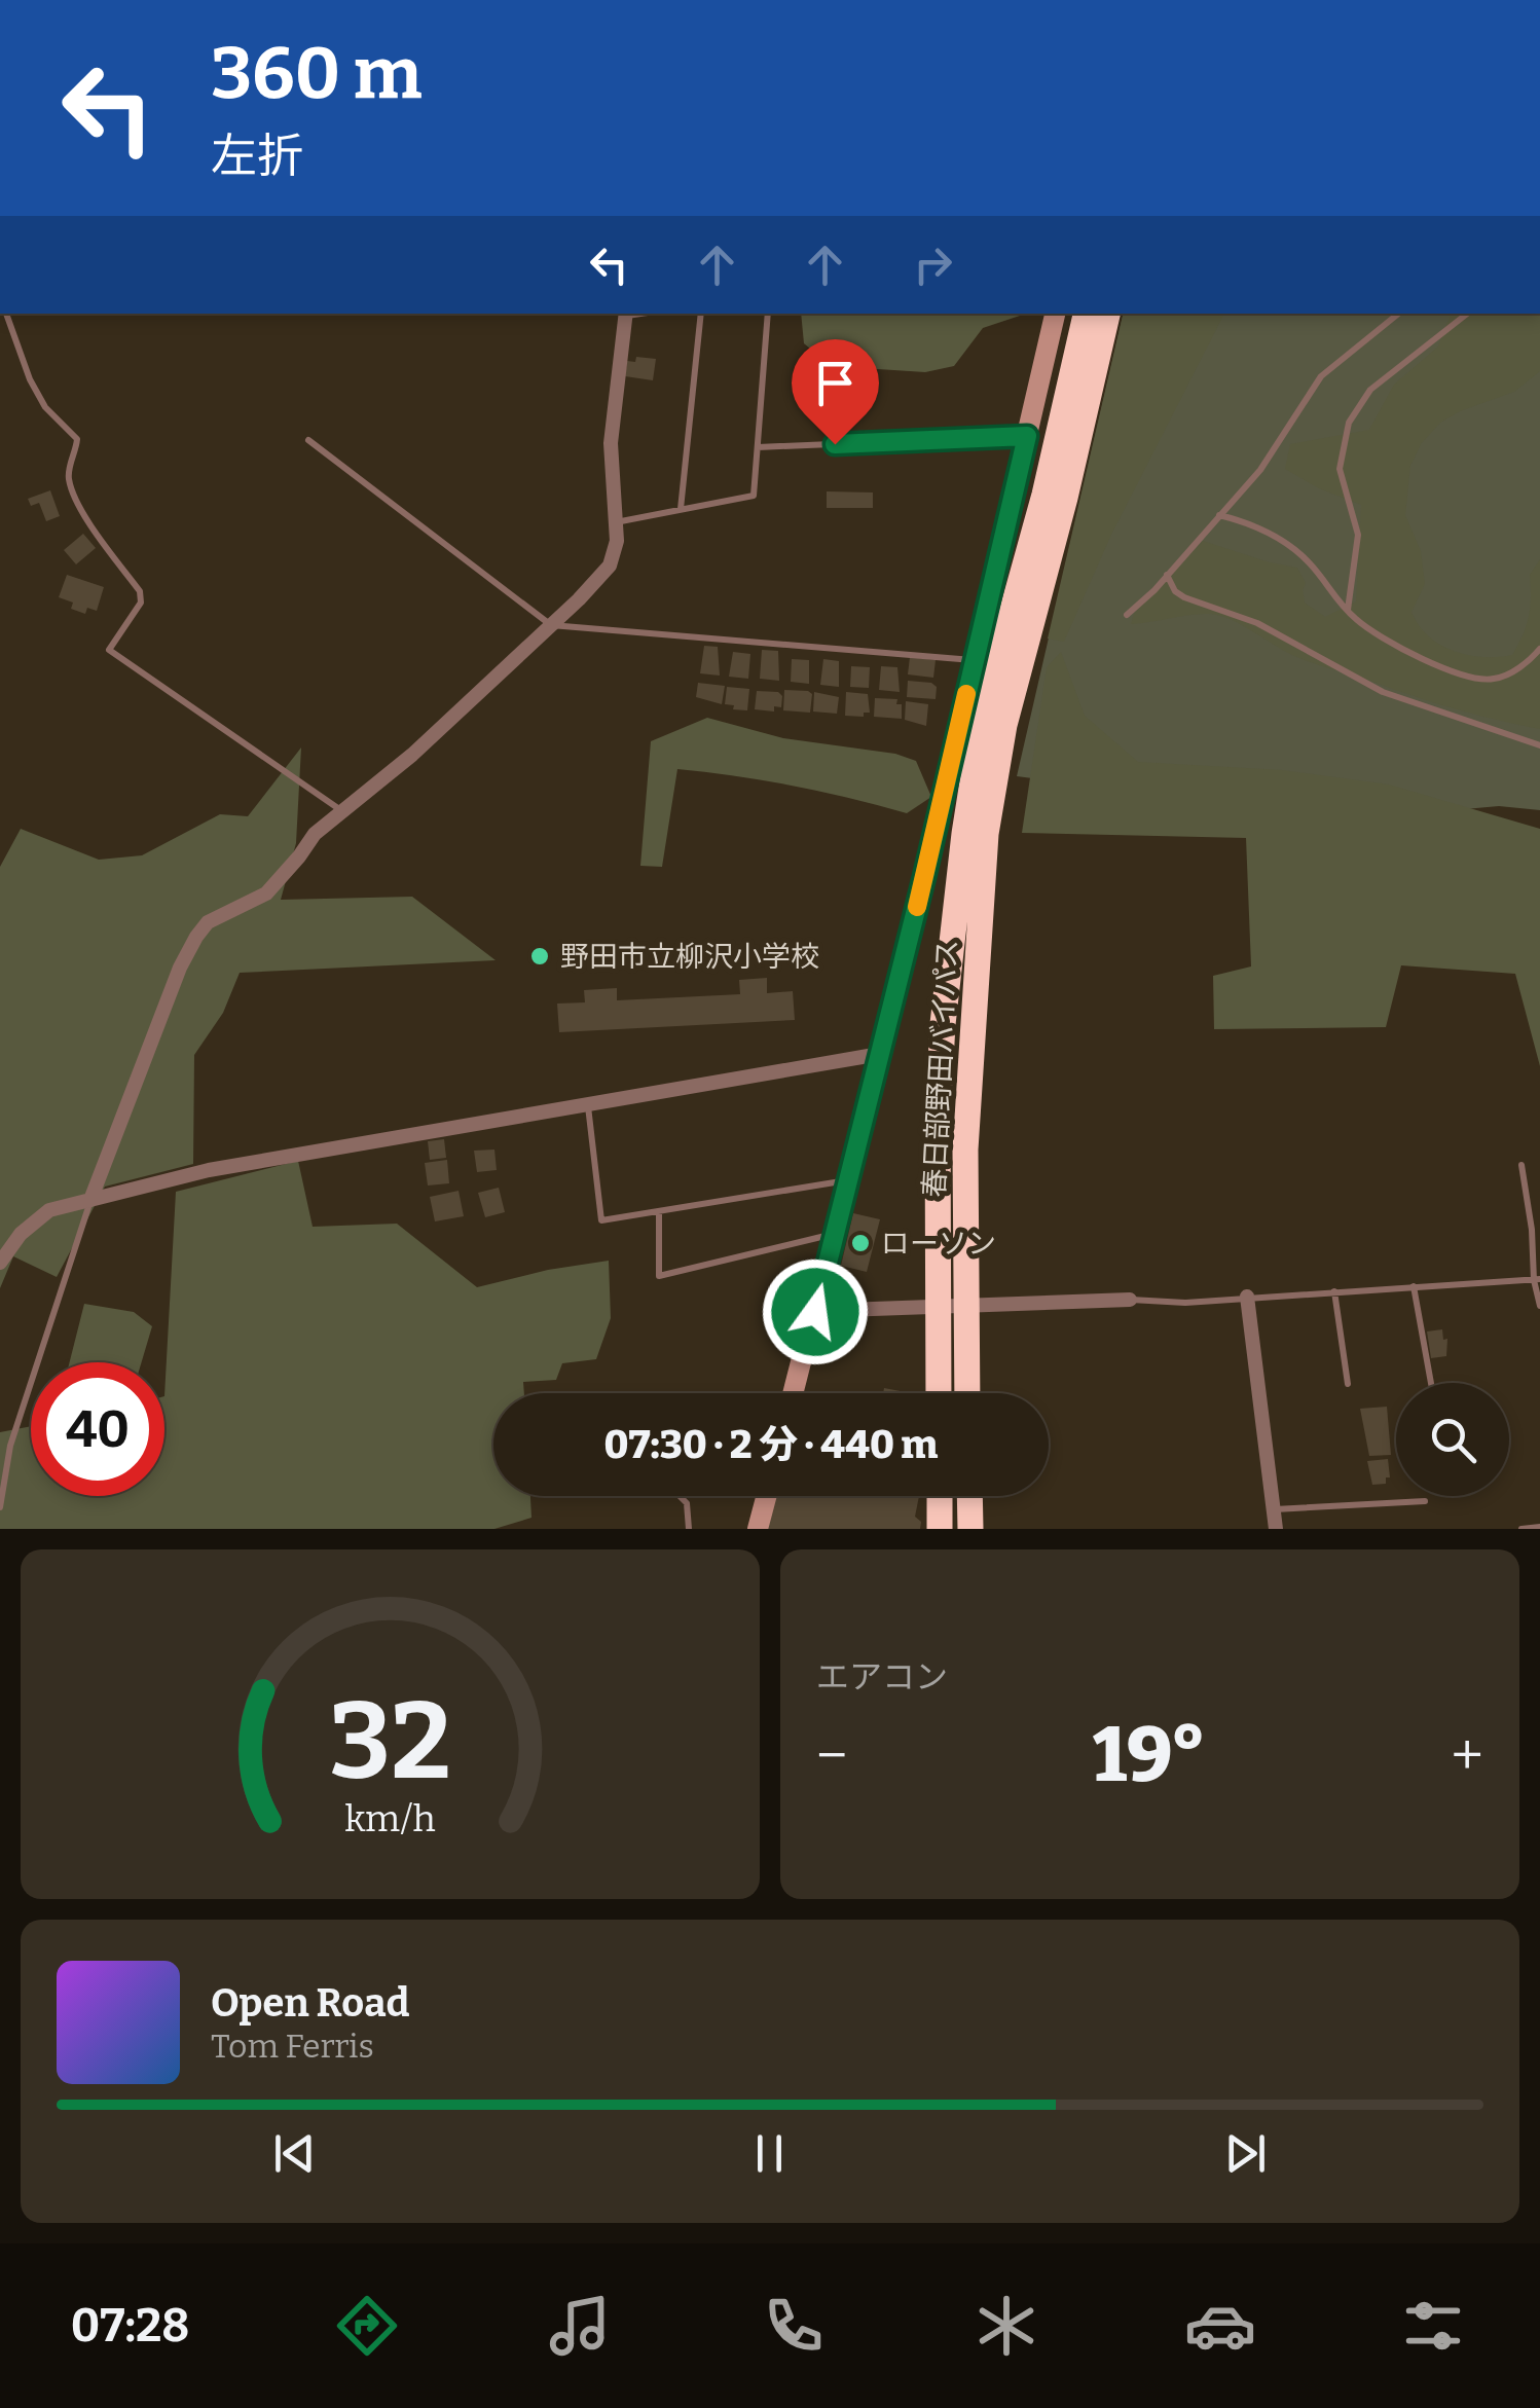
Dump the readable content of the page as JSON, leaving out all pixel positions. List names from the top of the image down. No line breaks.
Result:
{"streets":{"highway":["春日部野田バイパス"]},"places":["野田市立柳沢小学校","ローソン"],"page":{"turn":["360 m","左折"],"limit":"40","trip":"07:30 · 2 分 · 440 m","tile":"エアコン","heat":["−","19°","+"],"song":["Open Road","Tom Ferris"],"tabs":"07:28","gauge":["32","km/h"]}}
